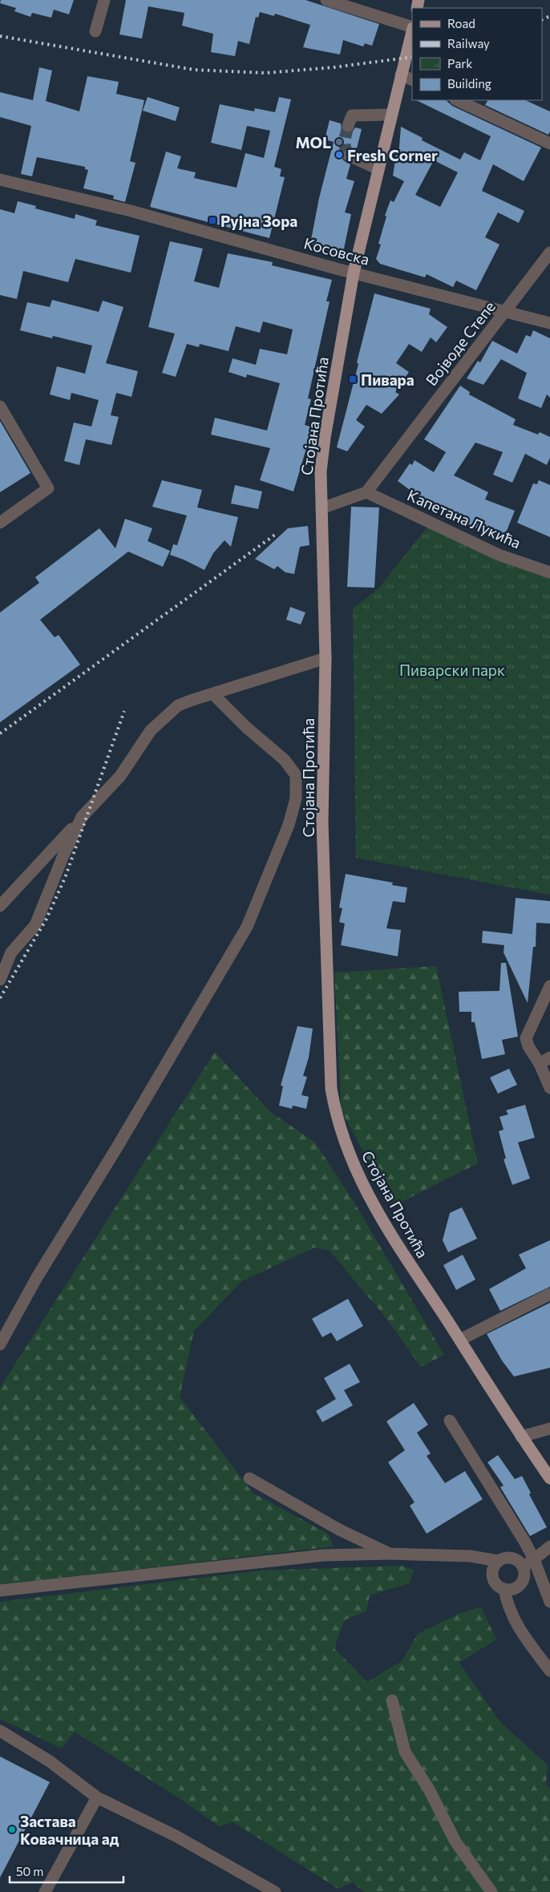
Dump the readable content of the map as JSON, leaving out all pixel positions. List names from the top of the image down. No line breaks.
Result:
{"streets":{"main road":["Стојана Протића"],"street":["Косовска","Војводе Степе","Капетана Лукића"]},"crossings":[["Косовска","Војводе Степе"],["Косовска","Стојана Протића"],["Војводе Степе","Капетана Лукића"]],"parks":["Пиварски парк"],"places":{"other":["MOL","Fresh Corner","Застава Ковачница ад"],"transit":["Рујна Зора","Пивара"]},"legend":["Road","Railway","Park","Building"],"scale_bar":"50 m"}
